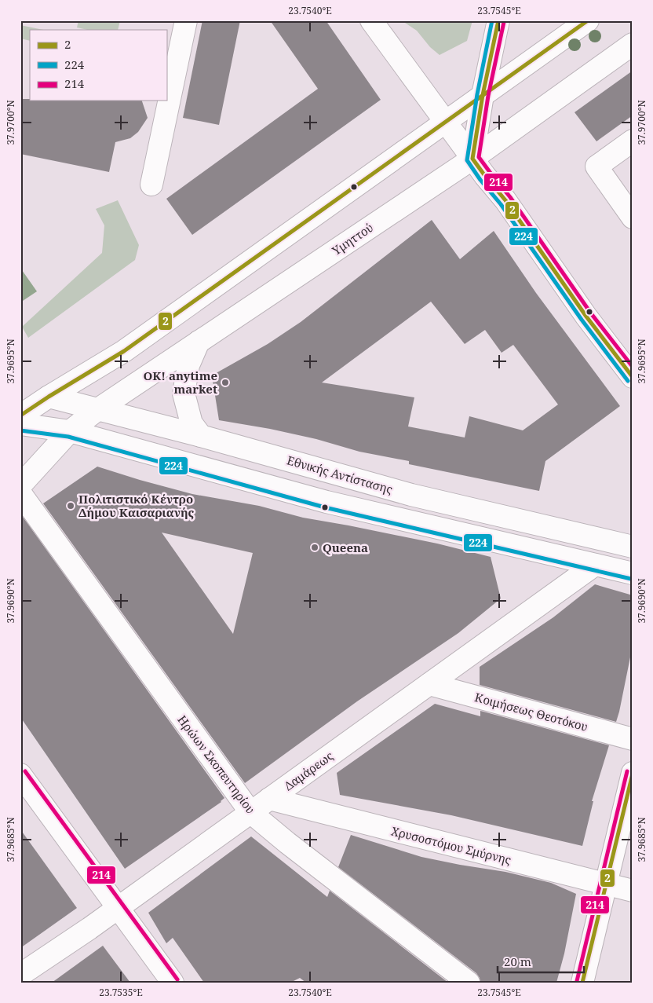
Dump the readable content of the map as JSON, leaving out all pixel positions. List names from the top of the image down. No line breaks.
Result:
{"streets":{"main road":["Υμηττού","Εθνικής Αντίστασης","Κοιμήσεως Θεοτόκου","Ηρώων Σκοπευτηρίου","Δαμάρεως","Χρυσοστόμου Σμύρνης"]},"crossings":[["Υμηττού","Εθνικής Αντίστασης"],["Κοιμήσεως Θεοτόκου","Δαμάρεως"],["Ηρώων Σκοπευτηρίου","Δαμάρεως"],["Δαμάρεως","Χρυσοστόμου Σμύρνης"]],"places":["OK! anytime market","Πολιτιστικό Κέντρο Δήμου Καισαριανής","Queena"],"lines":["transit line 2","transit line 224","transit line 214"],"legend":["2","224","214"],"scale_bar":"20 m","coordinates":["23.7540°E","23.7545°E","37.9700°N","37.9695°N","37.9690°N","37.9685°N","23.7535°E"]}
